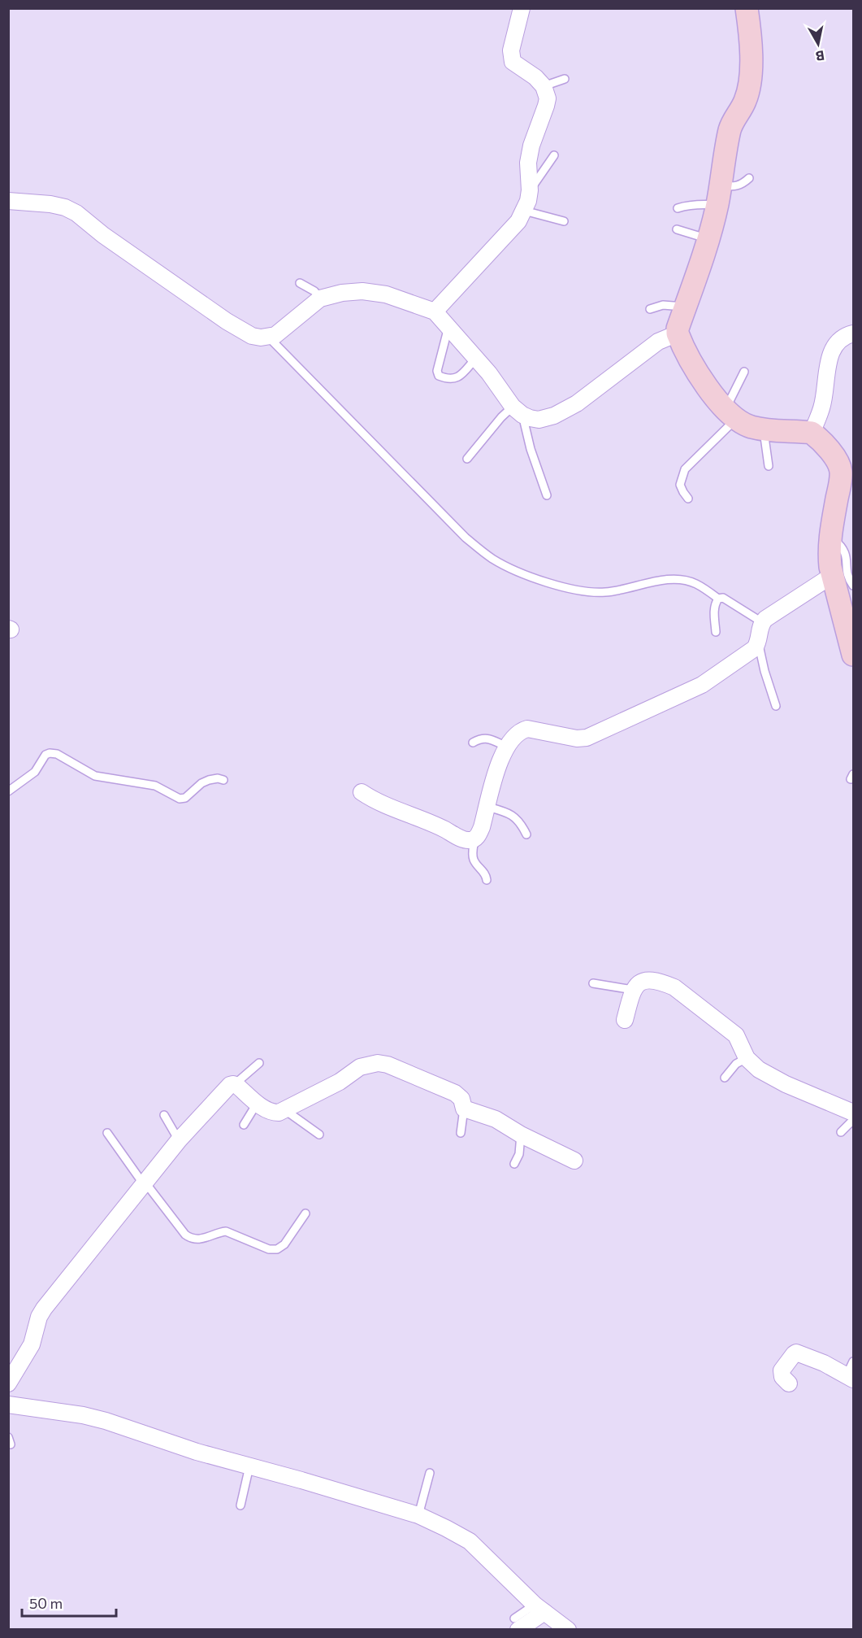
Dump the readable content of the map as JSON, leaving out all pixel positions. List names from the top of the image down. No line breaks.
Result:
{"scale_bar":"50 m","north":"bottom"}
